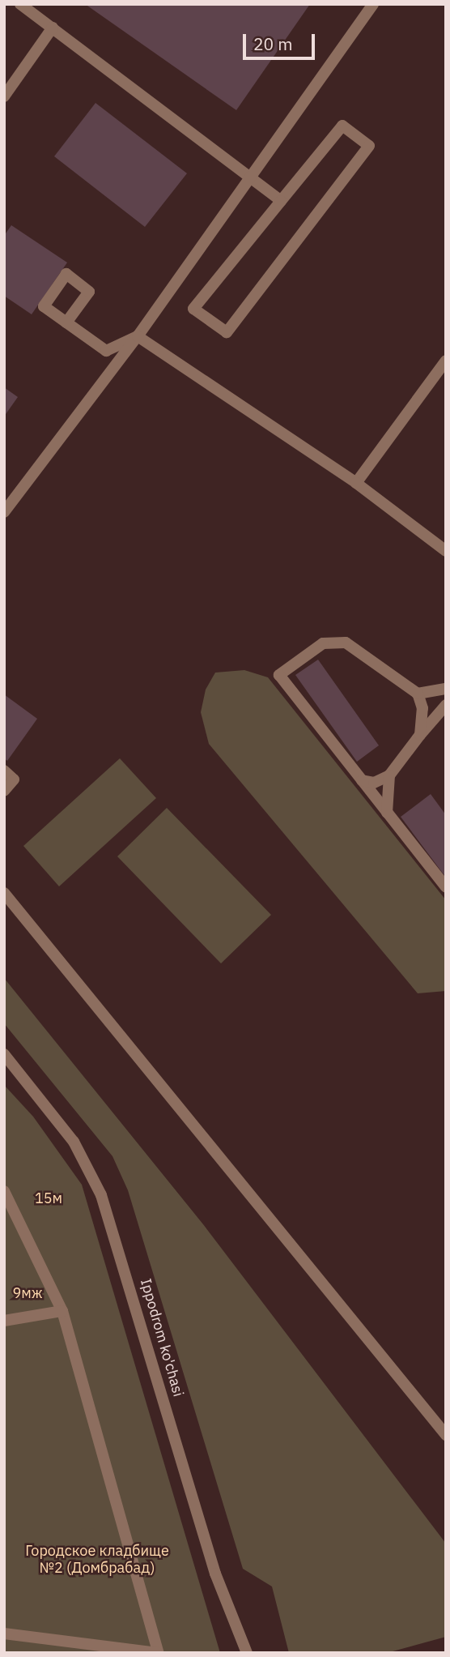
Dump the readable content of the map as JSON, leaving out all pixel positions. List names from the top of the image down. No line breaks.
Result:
{"streets":{"street":["Ippodrom ko'chasi"]},"parks":["15м","9мж","Городское кладбище №2 (Домбрабад)"],"scale_bar":"20 m"}
